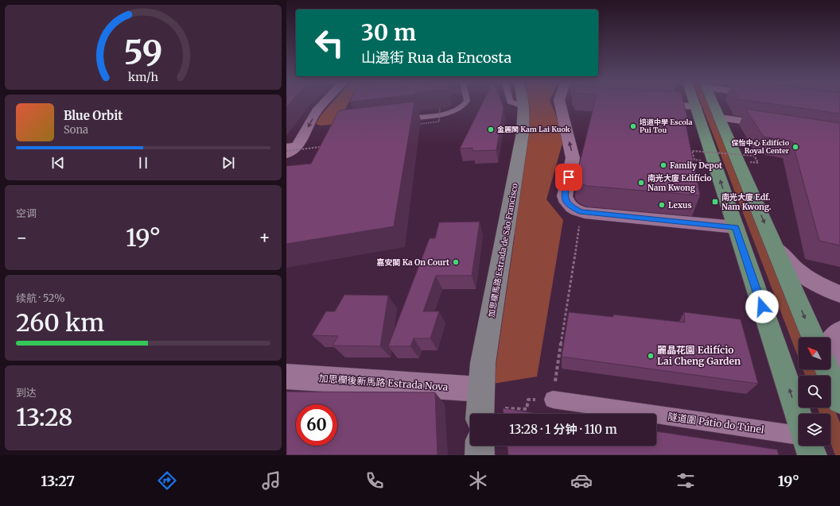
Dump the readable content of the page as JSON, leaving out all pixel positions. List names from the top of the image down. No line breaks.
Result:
{"streets":{"street":["加思欄馬路 Estrada de São Francisco","加思欄後新馬路 Estrada Nova"],"lane":["隧道圍 Pátio do Túnel"]},"crossings":[["加思欄馬路 Estrada de São Francisco","加思欄後新馬路 Estrada Nova"]],"places":{"other":["培道中學 Escola Pui Tou","金麗閣 Kam Lai Kuok","保怡中心 Edifício Royal Center","Family Depot","南光大廈 Edifício Nam Kwong","Lexus","嘉安閣 Ka On Court","麗晶花園 Edifício Lai Cheng Garden"],"transit":["南光大廈 Edf. Nam Kwong."]},"north":"top left","page":{"turn":["30 m","山邊街 Rua da Encosta"],"song":["Blue Orbit","Sona"],"tile":["空调",["续航 · 52%","260 km"],["到达","13:28"]],"heat":["−","19°","+"],"limit":"60","trip":"13:28 · 1 分钟 · 110 m","tabs":["13:27","19°"],"gauge":["59","km/h"]}}
